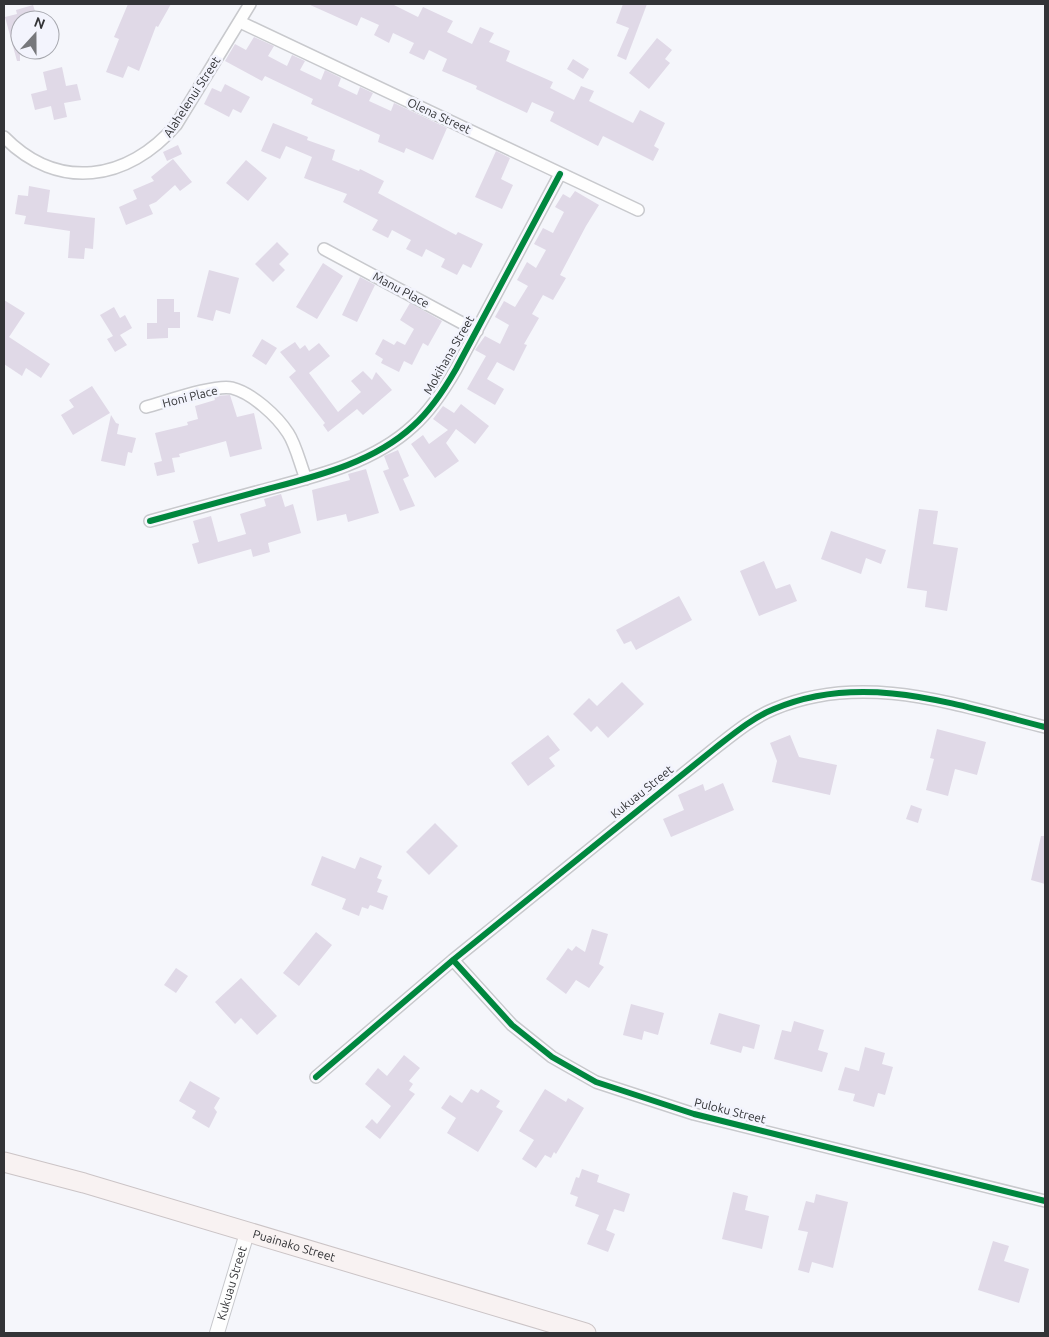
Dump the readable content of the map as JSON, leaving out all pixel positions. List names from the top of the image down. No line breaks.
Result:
{"streets":{"highway":["Puainako Street"],"street":["Alahelenui Street","Olena Street","Manu Place","Mokihana Street","Honi Place","Kukuau Street","Puloku Street"]},"crossings":[["Alahelenui Street","Olena Street"],["Olena Street","Mokihana Street"],["Manu Place","Mokihana Street"],["Mokihana Street","Honi Place"],["Kukuau Street","Puloku Street"],["Kukuau Street","Puainako Street"]],"north":"top"}
